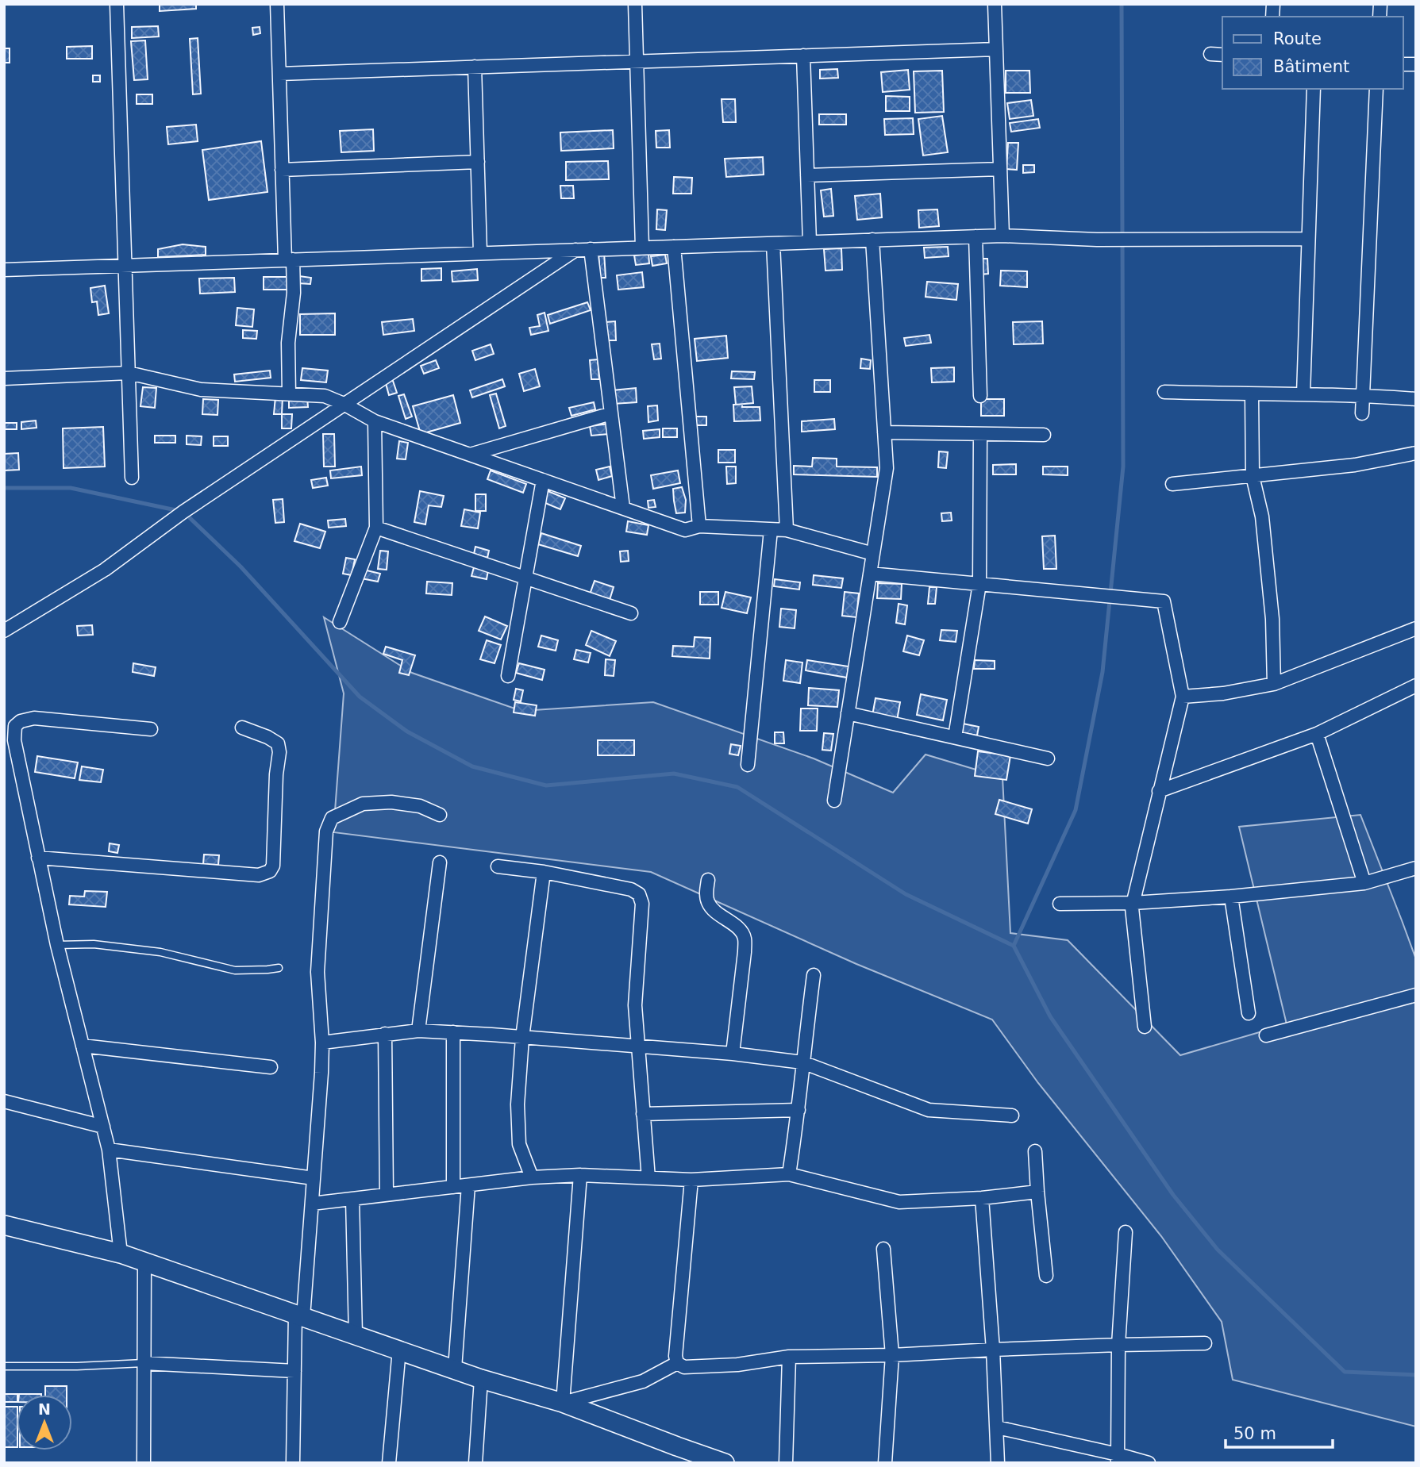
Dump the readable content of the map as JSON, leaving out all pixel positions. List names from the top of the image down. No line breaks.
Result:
{"legend":["Route","Bâtiment"],"scale_bar":"50 m","north":"top"}
